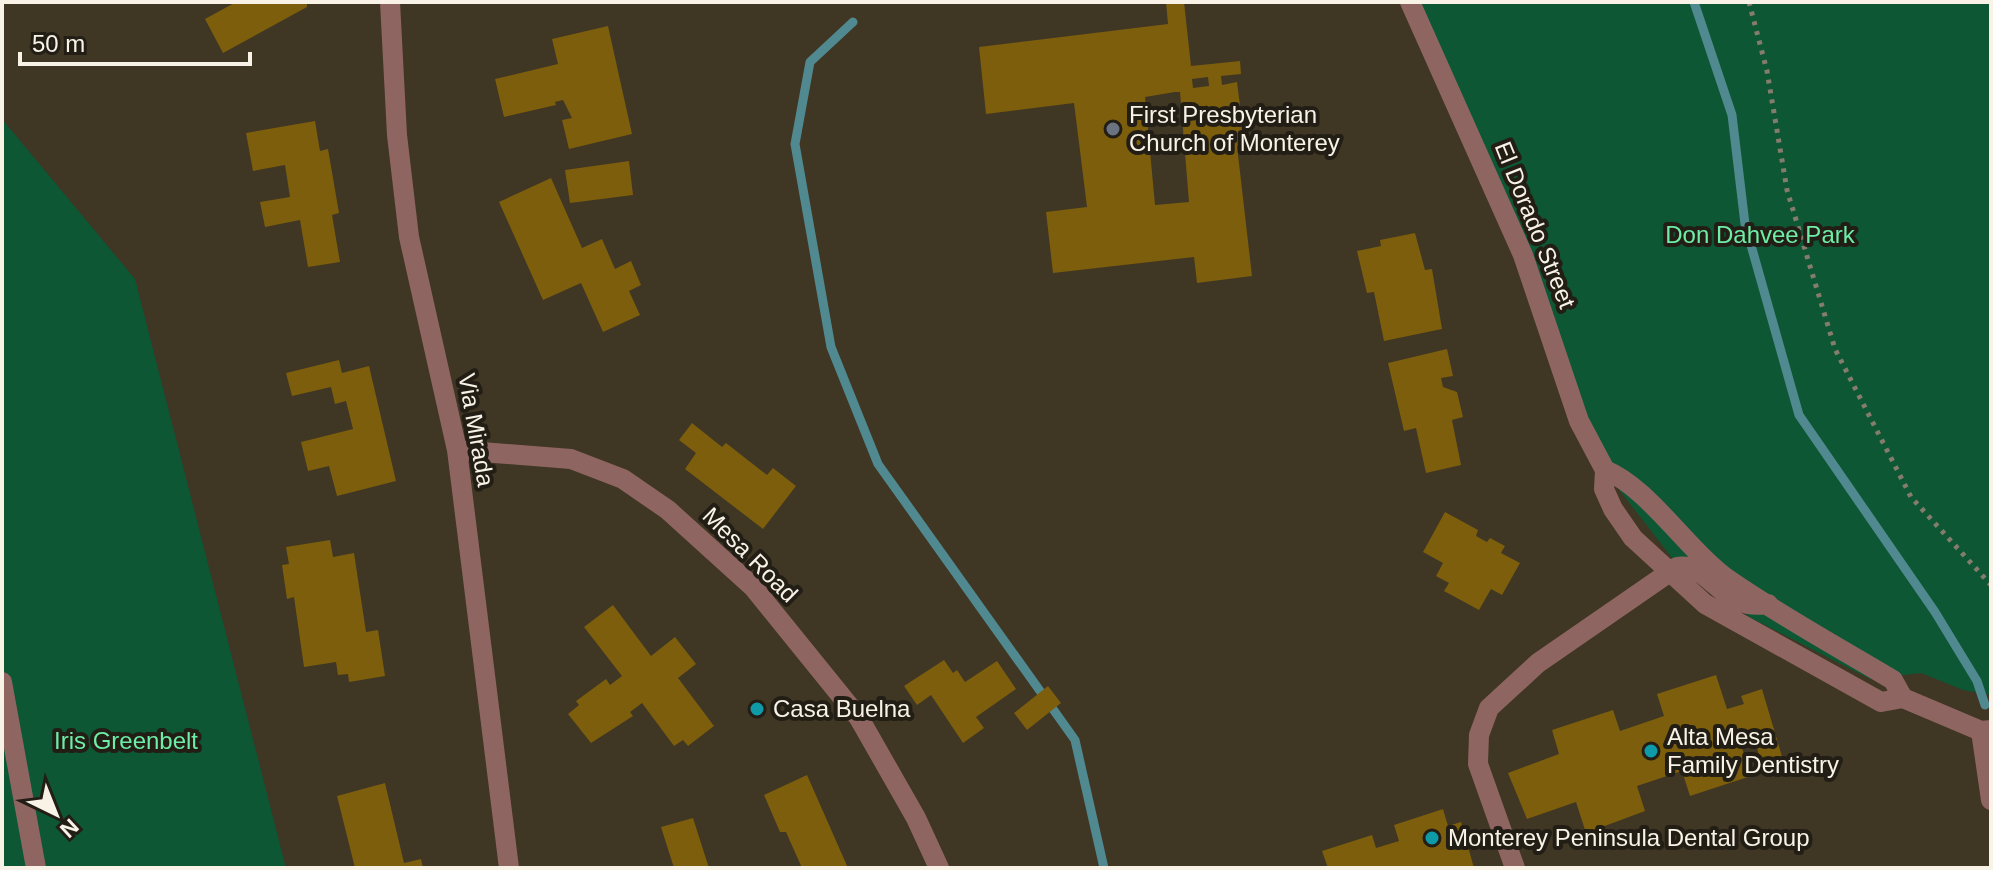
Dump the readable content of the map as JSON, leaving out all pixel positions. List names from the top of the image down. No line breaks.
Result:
{"streets":{"street":["El Dorado Street","Via Mirada","Mesa Road"]},"crossings":[["Via Mirada","Mesa Road"]],"parks":["Don Dahvee Park","Iris Greenbelt"],"places":["First Presbyterian Church of Monterey","Casa Buelna","Alta Mesa Family Dentistry","Monterey Peninsula Dental Group"],"scale_bar":"50 m","north":"bottom right"}
